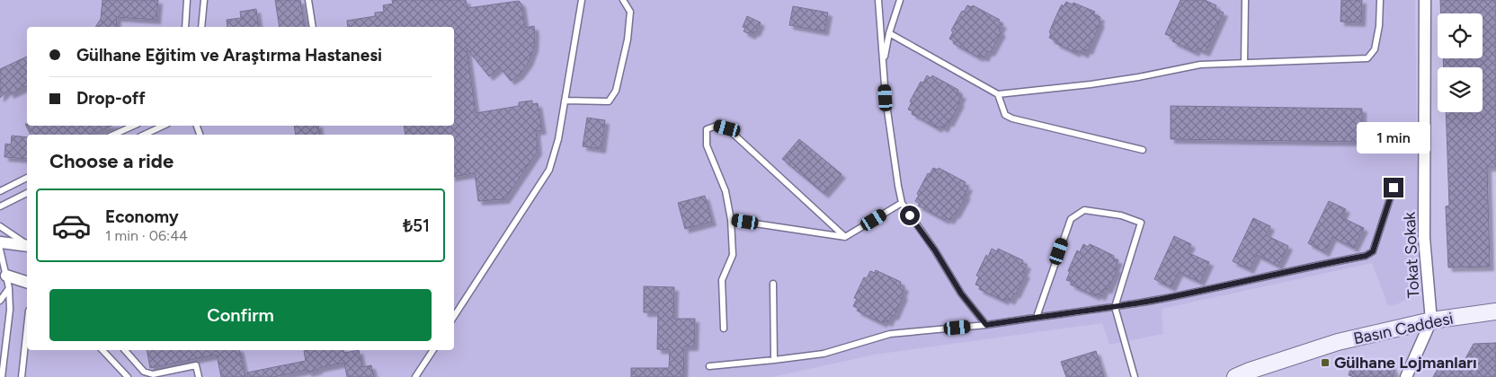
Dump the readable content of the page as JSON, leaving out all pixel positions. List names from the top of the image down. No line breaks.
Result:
{"streets":{"street":["Tokat Sokak","Basın Caddesi"]},"crossings":[["Tokat Sokak","Basın Caddesi"]],"places":{"transit":["Gülhane Lojmanları"]},"page":{"banner":["Gülhane Eğitim ve Araştırma Hastanesi","Drop-off"],"bubble":"1 min","heading":"Choose a ride","list":[{"name":"Economy","note":"1 min · 06:44","value":"₺51"}],"buttons":"Confirm"}}
